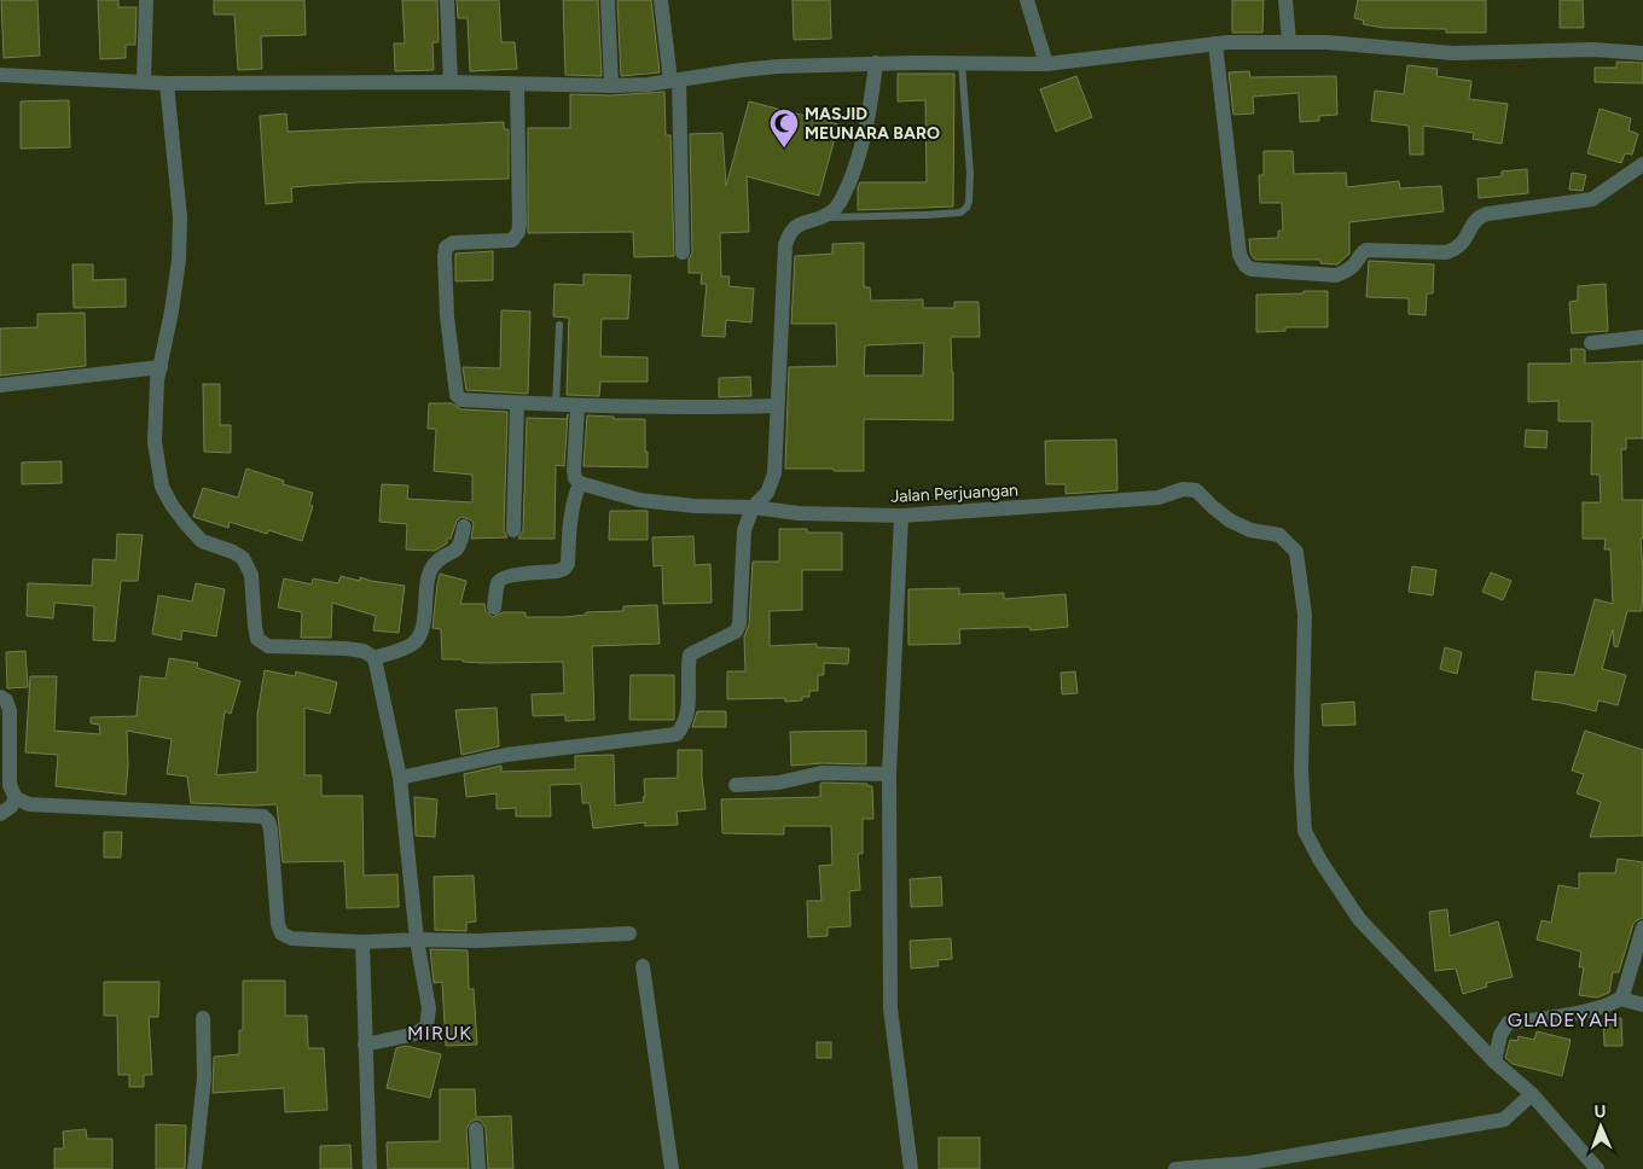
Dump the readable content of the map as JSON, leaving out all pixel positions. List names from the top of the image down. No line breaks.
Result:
{"streets":{"street":["Jalan Perjuangan"]},"districts":["GLADEYAH","MIRUK"],"places":{"mosque":["MASJID MEUNARA BARO"]},"north":"top"}
